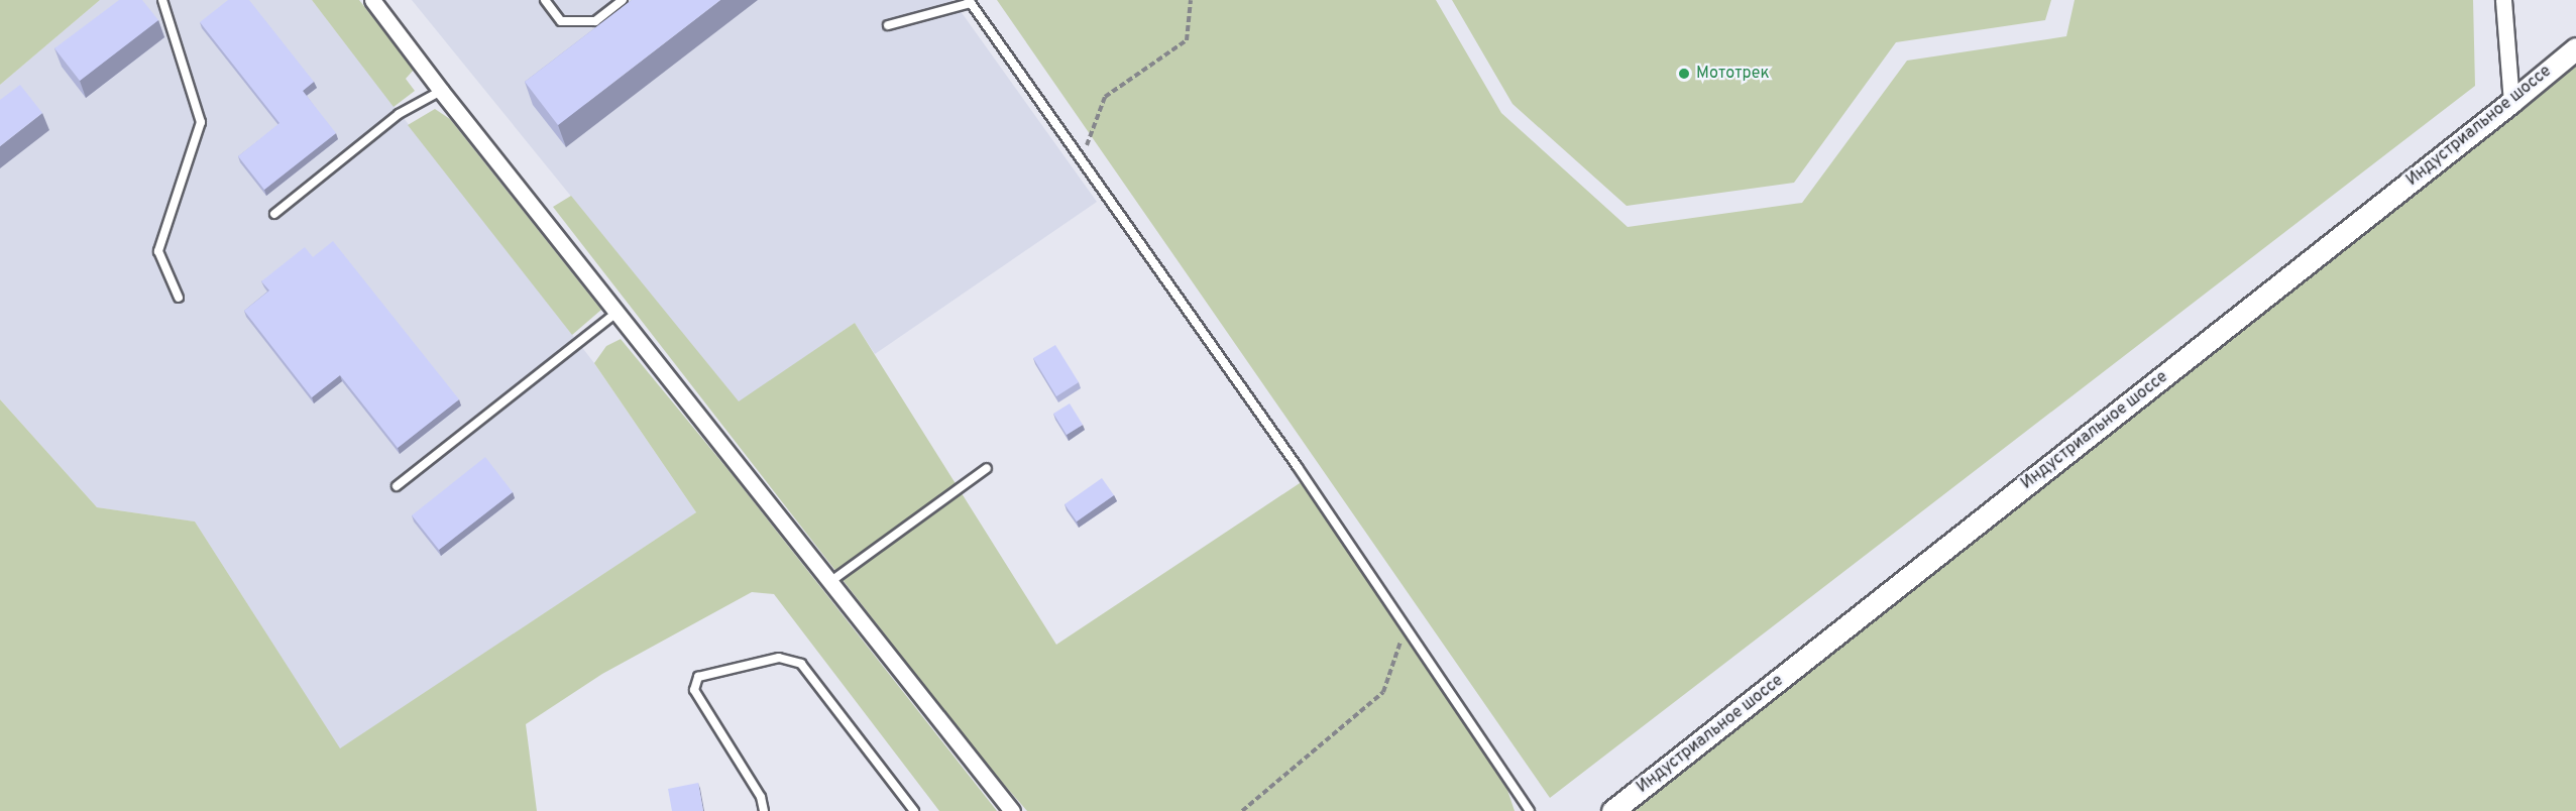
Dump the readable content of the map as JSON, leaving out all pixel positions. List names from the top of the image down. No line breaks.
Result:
{"streets":{"main road":["Индустриальное шоссе"]},"places":["Мототрек"]}
